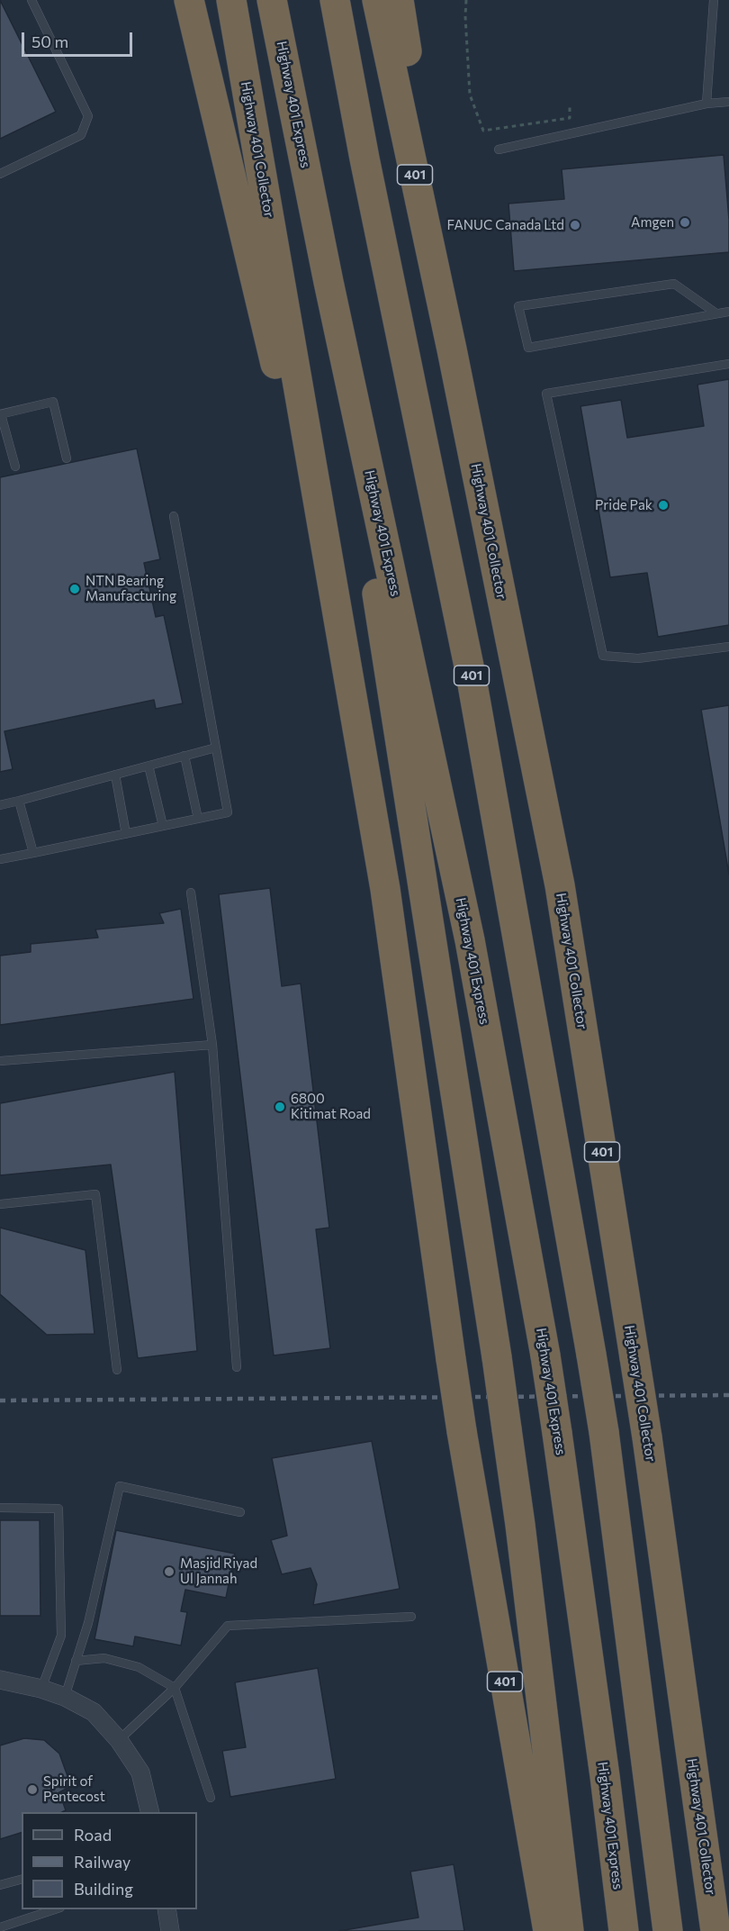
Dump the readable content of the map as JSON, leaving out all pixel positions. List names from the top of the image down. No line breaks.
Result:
{"streets":{"highway":["Highway 401 Express","Highway 401 Collector","401"]},"places":["Amgen","FANUC Canada Ltd","Pride Pak","NTN Bearing Manufacturing","6800 Kitimat Road","Masjid Riyad Ul Jannah","Spirit of Pentecost"],"legend":["Road","Railway","Building"],"scale_bar":"50 m"}
